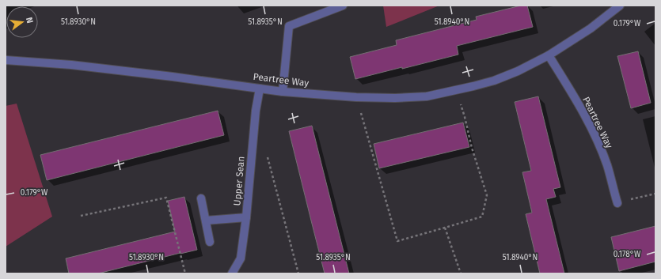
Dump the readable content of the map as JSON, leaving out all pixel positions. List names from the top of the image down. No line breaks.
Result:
{"streets":{"street":["Peartree Way","Upper Sean"]},"crossings":[["Peartree Way","Upper Sean"]],"north":"right","coordinates":["51.8930°N","51.8935°N","51.8940°N","0.179°W","0.178°W"]}
